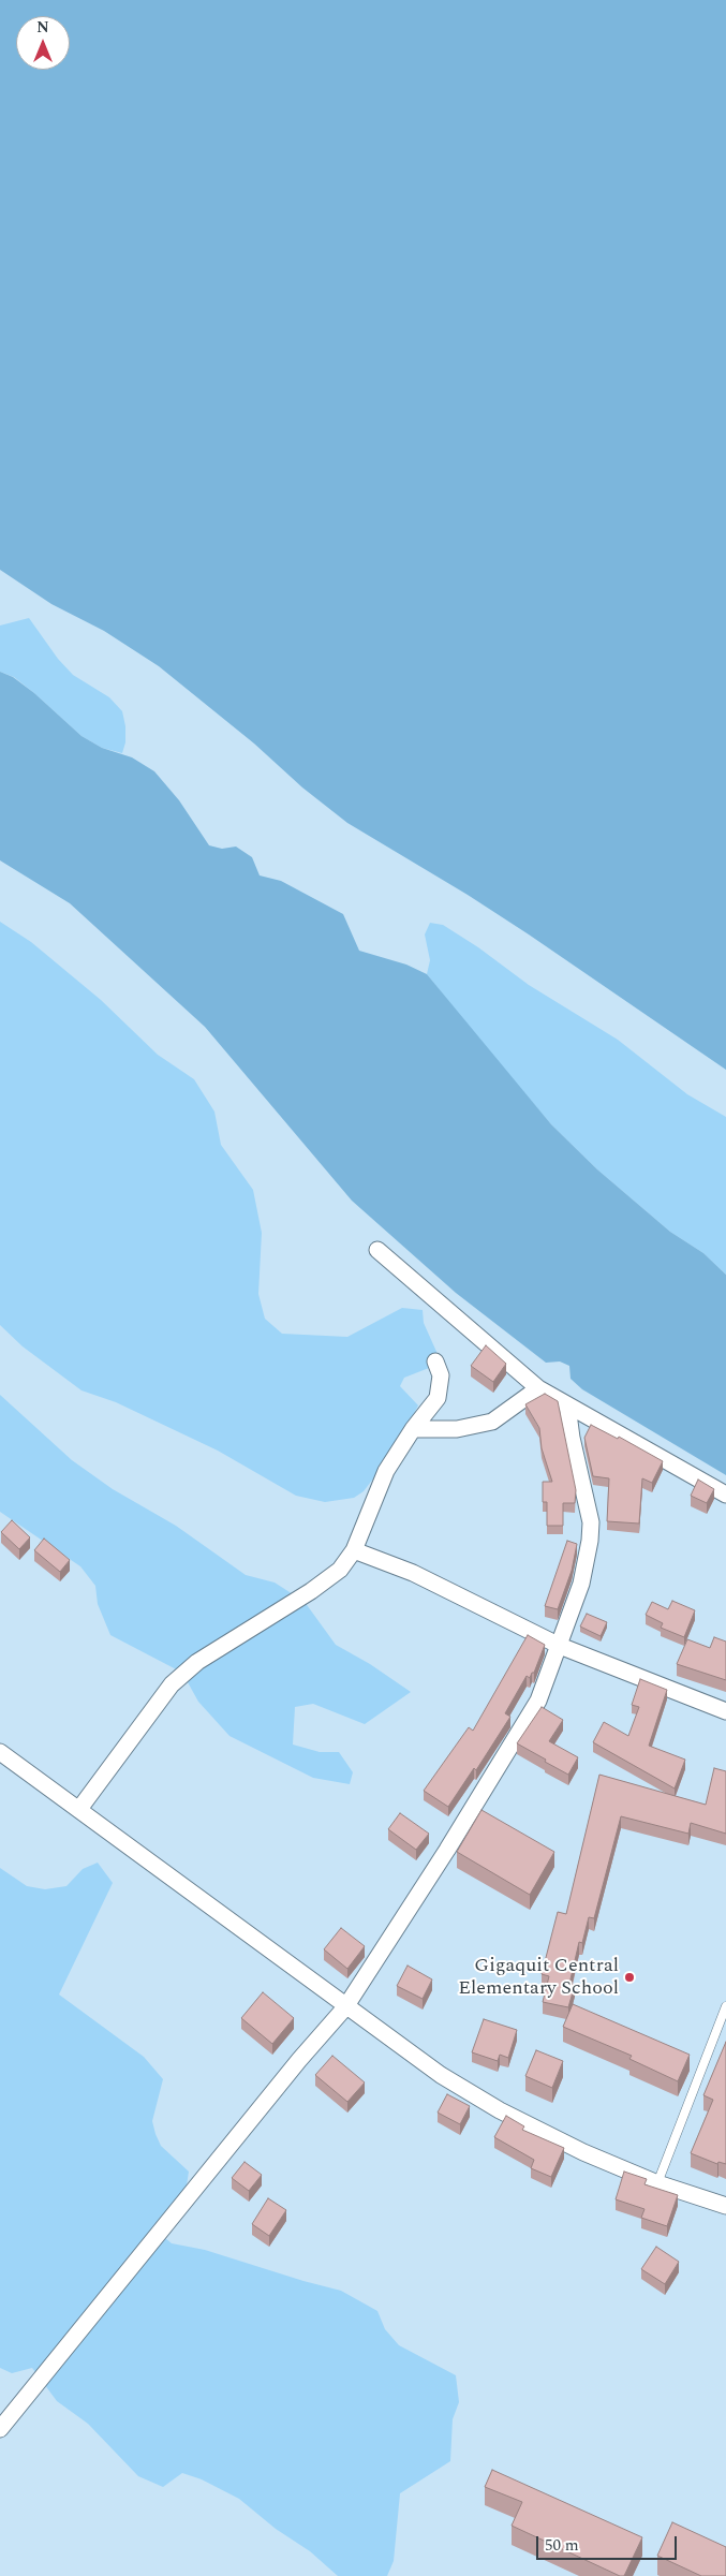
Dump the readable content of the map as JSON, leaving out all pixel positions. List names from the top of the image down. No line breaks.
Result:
{"places":["Gigaquit Central Elementary School"],"scale_bar":"50 m","north":"top"}
